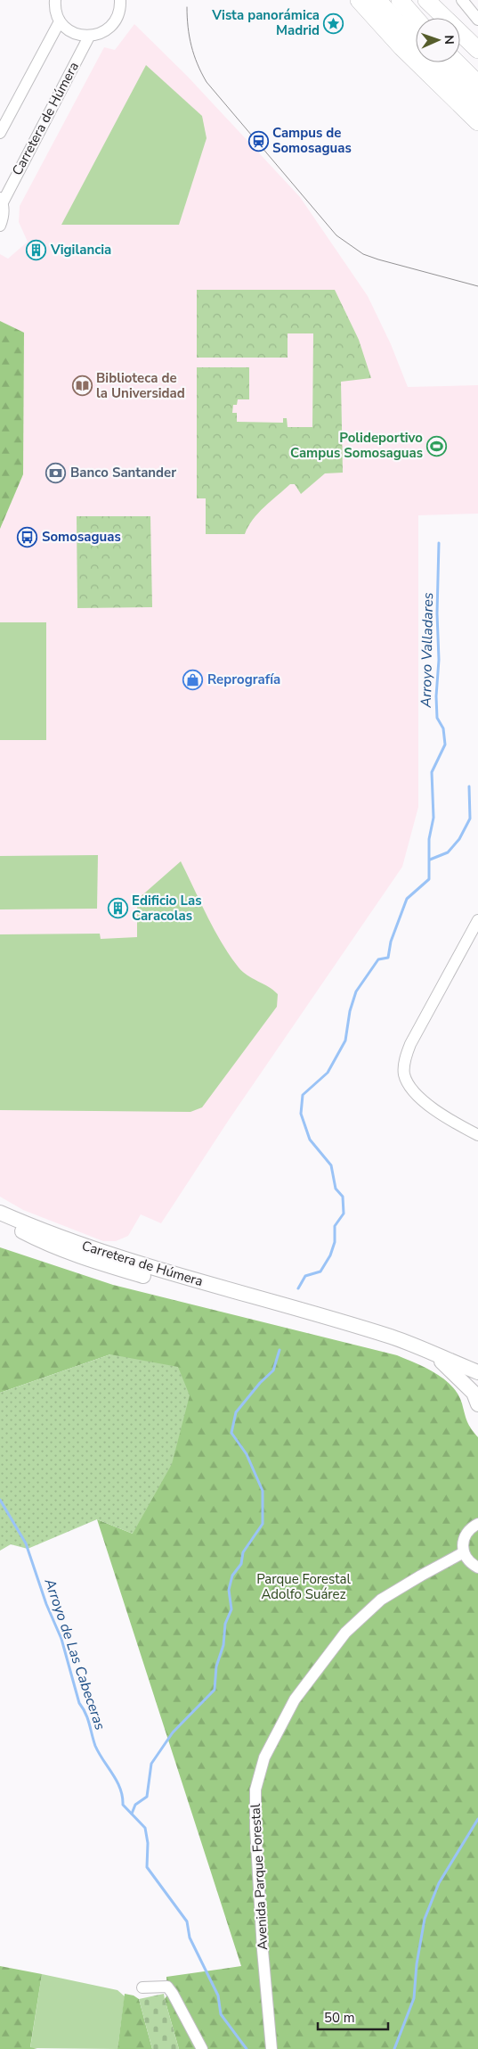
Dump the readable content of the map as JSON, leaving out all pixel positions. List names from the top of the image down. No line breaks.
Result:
{"streets":{"main road":["Carretera de Húmera"],"street":["Avenida Parque Forestal"]},"water":["Arroyo Valladares","Arroyo de Las Cabeceras"],"parks":["Parque Forestal Adolfo Suárez"],"places":{"place":["Vista panorámica Madrid"],"station":["Campus de Somosaguas"],"building":["Vigilancia","Edificio Las Caracolas"],"library":["Biblioteca de la Universidad"],"sports":["Polideportivo Campus Somosaguas"],"bank":["Banco Santander"],"bus stop":["Somosaguas"],"shop":["Reprografía"]},"scale_bar":"50 m","north":"right"}
